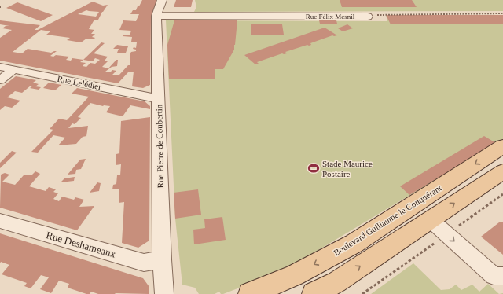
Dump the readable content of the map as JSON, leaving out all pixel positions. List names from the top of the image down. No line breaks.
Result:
{"streets":{"main road":["Boulevard Guillaume le Conquérant"],"street":["Rue Félix Mesnil","Rue Lelédier","Rue Pierre de Coubertin","Rue Deshameaux"]},"crossings":[["Rue Félix Mesnil","Rue Pierre de Coubertin"],["Rue Lelédier","Rue Pierre de Coubertin"],["Rue Pierre de Coubertin","Rue Deshameaux"]],"places":{"sports":["Stade Maurice Postaire"]}}
